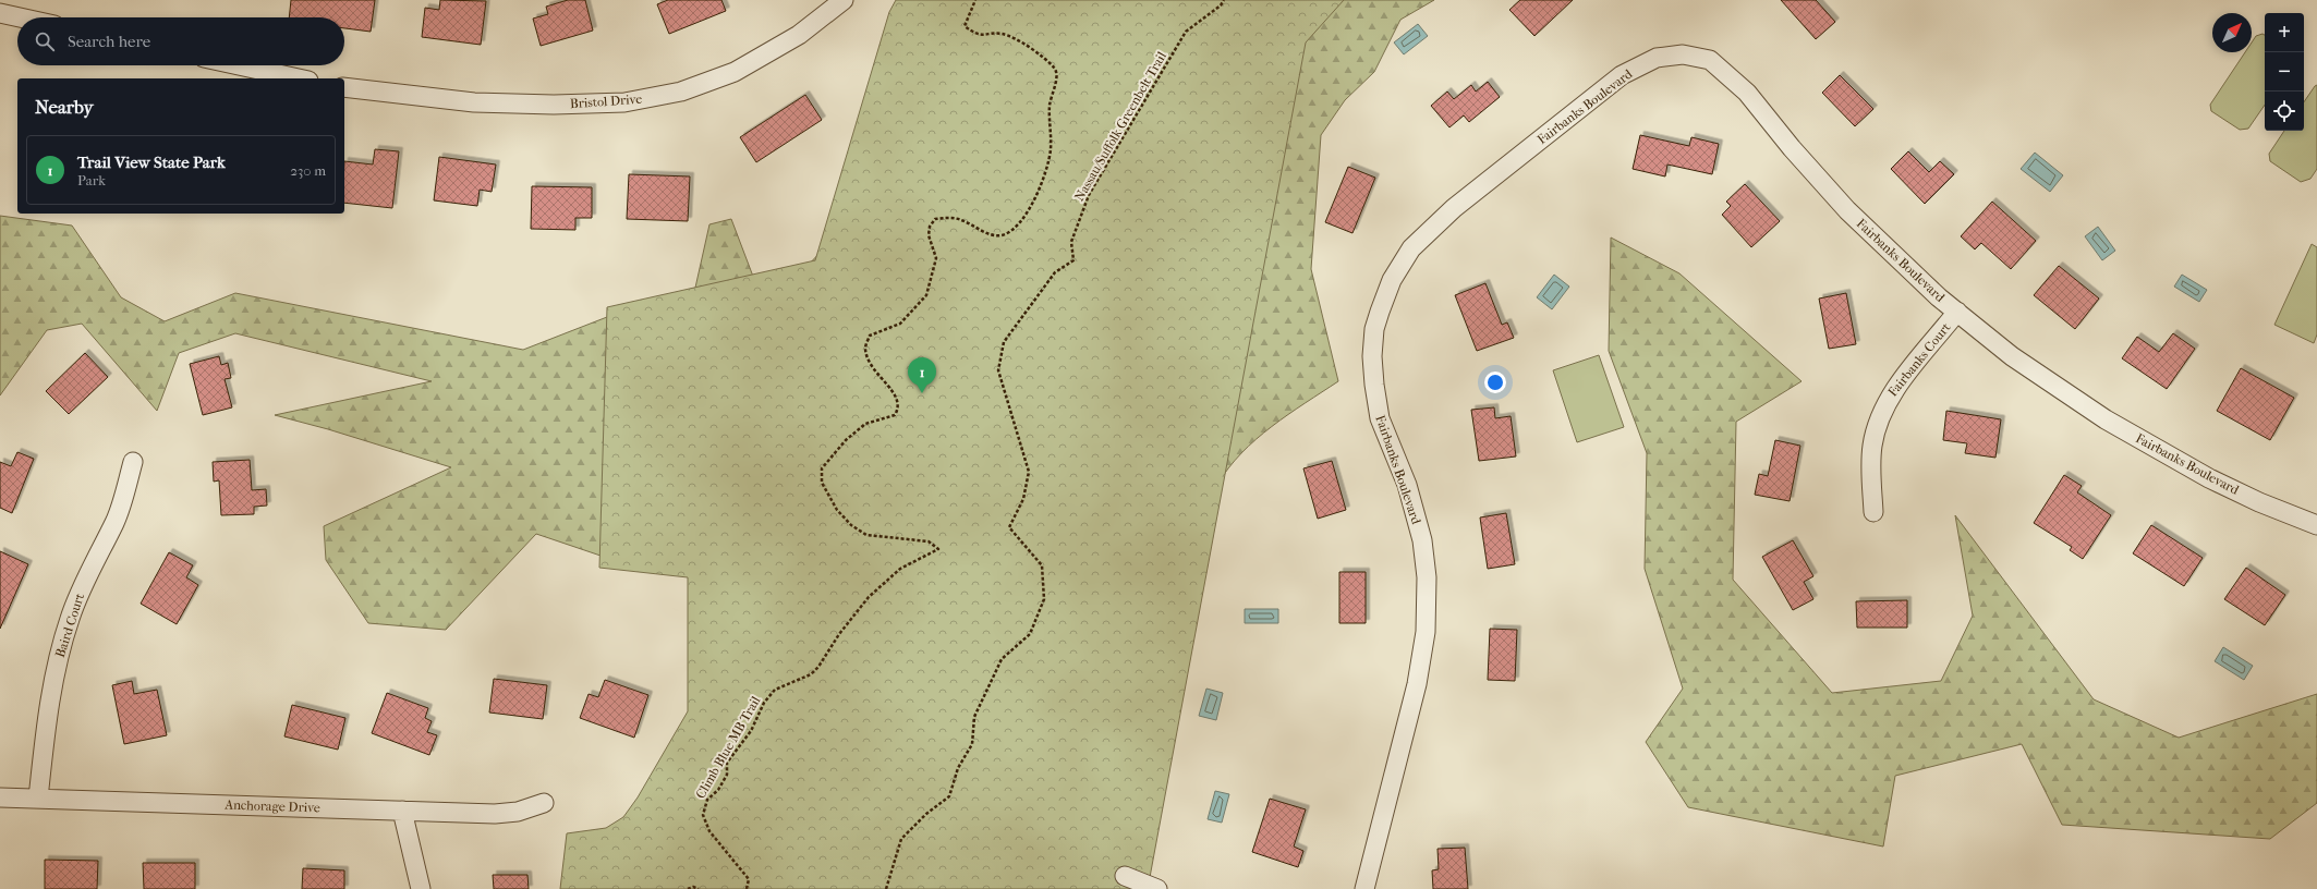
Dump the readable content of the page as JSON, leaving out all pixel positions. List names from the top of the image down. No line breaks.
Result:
{"streets":{"street":["Bristol Drive","Fairbanks Boulevard","Fairbanks Court","Baird Court","Anchorage Drive"],"path":["Nassau/Suffolk Greenbelt Trail","Climb Blue MB Trail"]},"crossings":[["Fairbanks Boulevard","Fairbanks Court"],["Baird Court","Anchorage Drive"]],"north":"top right","page":{"map_buttons":["+","−"],"search":"Search here","heading":"Nearby","list":[{"mark":"1","name":"Trail View State Park","note":"Park","value":"230 m"}],"pins":"1"}}
